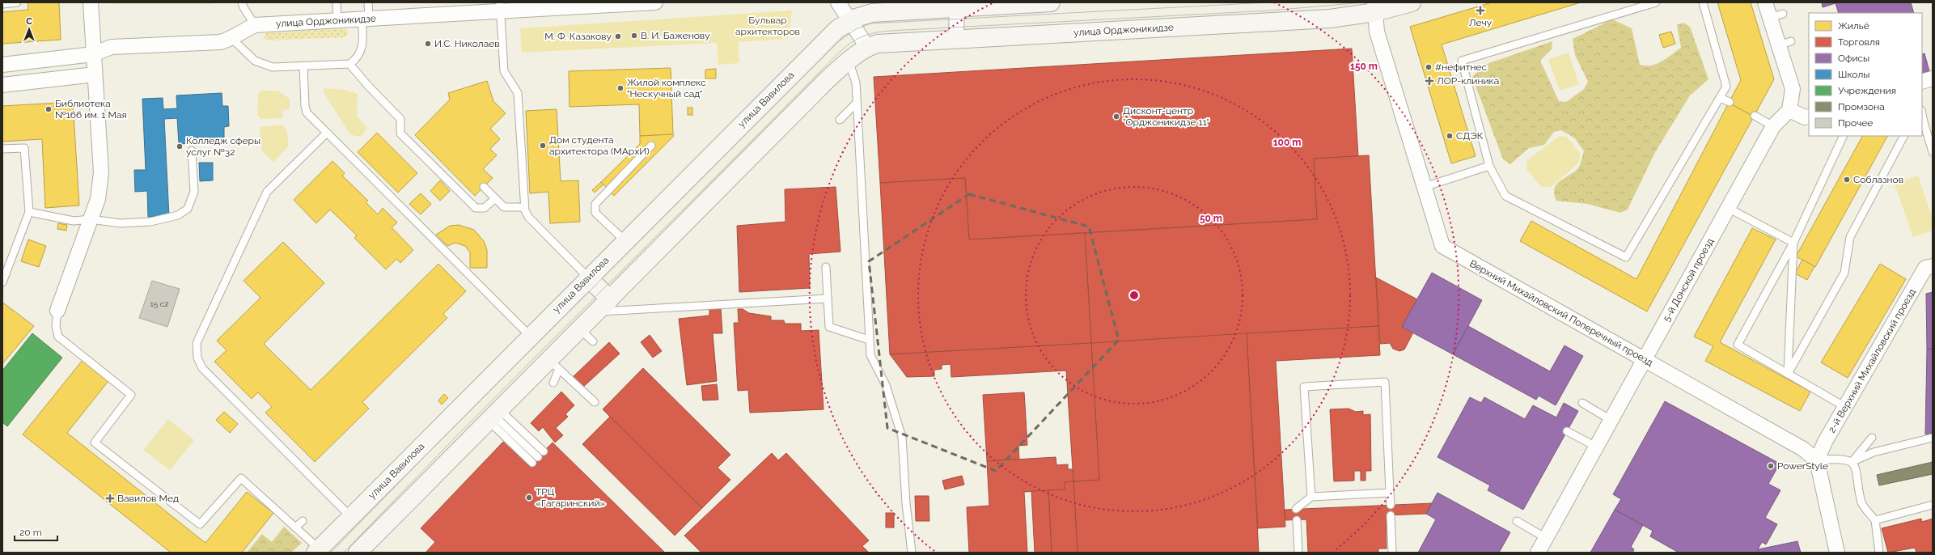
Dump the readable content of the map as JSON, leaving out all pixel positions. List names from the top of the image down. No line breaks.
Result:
{"streets":{"main road":["улица Орджоникидзе","улица Вавилова"],"street":["5-й Донской проезд","Верхний Михайловский Поперечный проезд","2-й Верхний Михайловский проезд"]},"crossings":[["улица Орджоникидзе","Верхний Михайловский Поперечный проезд"],["5-й Донской проезд","Верхний Михайловский Поперечный проезд"],["Верхний Михайловский Поперечный проезд","2-й Верхний Михайловский проезд"]],"parks":["Бульвар архитекторов"],"places":{"health":["Лечу","ЛОР-клиника","Вавилов Мед"],"other":["В. И. Баженову","М. Ф. Казакову","И.С. Николаев","#нефитнес","Жилой комплекс \"Нескучный сад\"","Библиотека №166 им. 1 Мая","Дисконт-центр \"Орджоникидзе 11\"","СДЭК","Дом студента архитектора (МАрхИ)","Колледж сферы услуг №32","Соблазнов","PowerStyle","ТРЦ «Гагаринский»"]},"house_numbers":["15 с2"],"legend":["Жильё","Торговля","Офисы","Школы","Учреждения","Промзона","Прочее"],"scale_bar":"20 m","north":"top","rings":["150 m","100 m","50 m"]}
